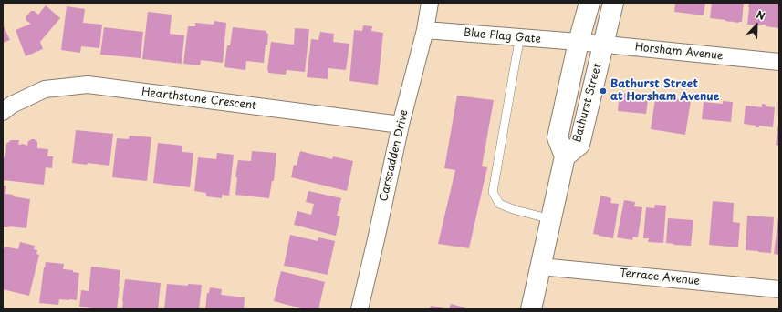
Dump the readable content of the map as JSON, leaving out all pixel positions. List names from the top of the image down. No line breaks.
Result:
{"streets":{"main road":["Bathurst Street"],"street":["Blue Flag Gate","Horsham Avenue","Hearthstone Crescent","Carscadden Drive","Terrace Avenue"]},"crossings":[["Blue Flag Gate","Horsham Avenue"],["Blue Flag Gate","Bathurst Street"],["Blue Flag Gate","Carscadden Drive"],["Horsham Avenue","Bathurst Street"],["Hearthstone Crescent","Carscadden Drive"]],"places":["Bathurst Street at Horsham Avenue"],"north":"top right"}
